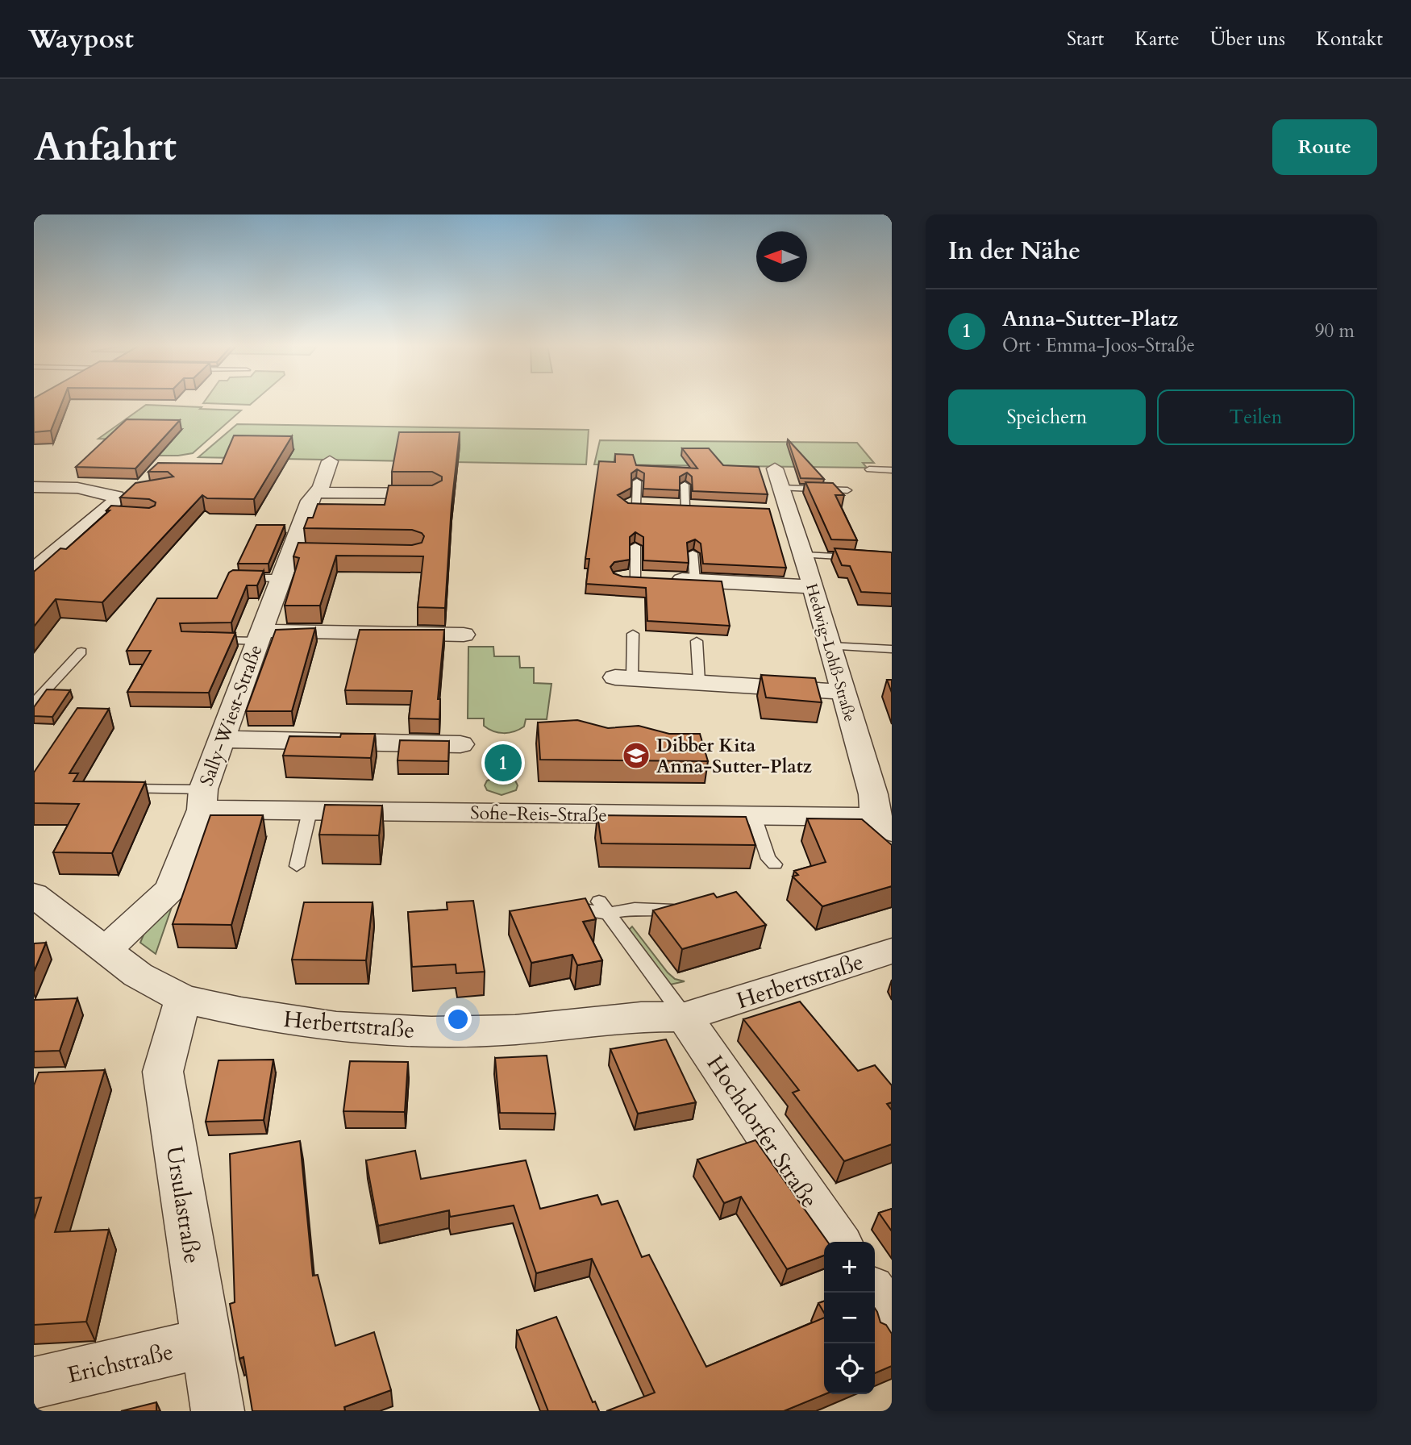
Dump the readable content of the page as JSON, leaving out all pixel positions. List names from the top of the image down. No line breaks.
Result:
{"streets":{"street":["Hedwig-Lohß-Straße","Sally-Wiest-Straße","Sofie-Reis-Straße","Herbertstraße","Hochdorfer Straße","Ursulastraße","Erichstraße"]},"crossings":[["Hedwig-Lohß-Straße","Sofie-Reis-Straße"],["Sally-Wiest-Straße","Sofie-Reis-Straße"],["Sally-Wiest-Straße","Herbertstraße"],["Herbertstraße","Hochdorfer Straße"],["Herbertstraße","Ursulastraße"],["Ursulastraße","Erichstraße"]],"places":{"school or university":["Dibber Kita Anna-Sutter-Platz"]},"north":"left","page":{"header":"Waypost","nav":["Start","Karte","Über uns","Kontakt"],"buttons":["Route",["Speichern","Teilen"]],"title":"Anfahrt","heading":"In der Nähe","list":[{"mark":"1","name":"Anna-Sutter-Platz","note":"Ort · Emma-Joos-Straße","value":"90 m"}],"pins":"1","map_buttons":["+","−"]}}
